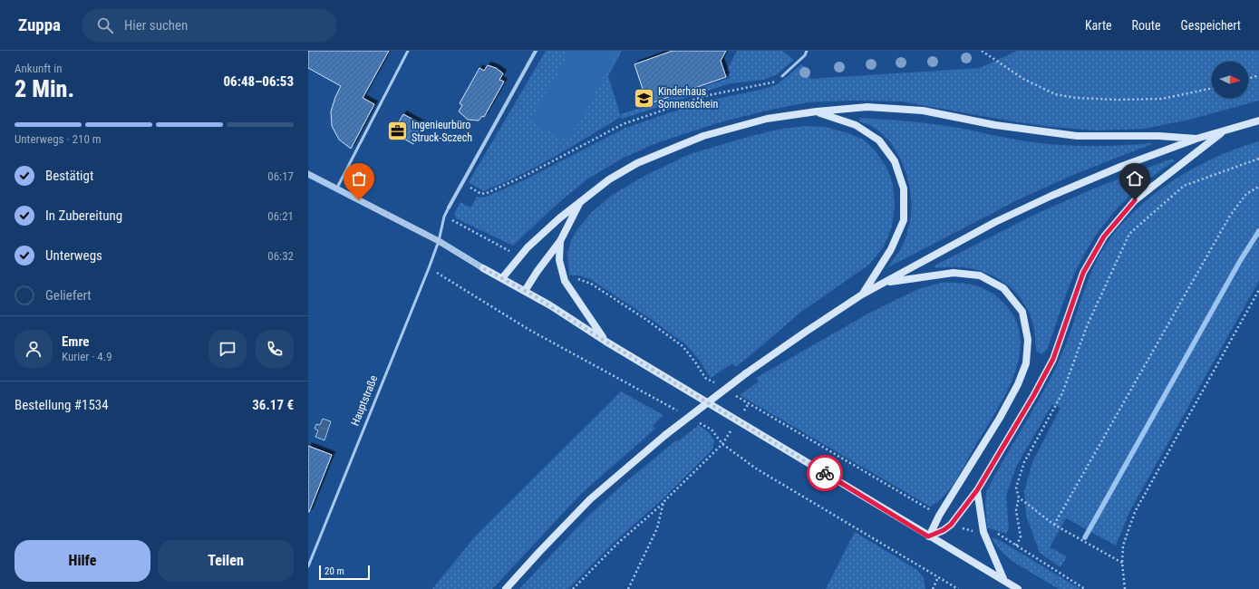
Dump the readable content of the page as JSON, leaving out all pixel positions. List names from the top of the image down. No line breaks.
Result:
{"streets":{"lane":["Hauptstraße"]},"places":{"school or university":["Kinderhaus Sonnenschein"],"office":["Ingenieurbüro Struck-Sczech"]},"scale_bar":"20 m","north":"right","page":{"header":"Zuppa","search":"Hier suchen","nav":["Karte","Route","Gespeichert"],"heading":["2 Min.","Ankunft in","06:48–06:53"],"panel":["Emre","Kurier · 4.9","Bestellung #1534","36.17 €"],"bar":"Unterwegs · 210 m","list":[["Bestätigt","06:17"],["In Zubereitung","06:21"],["Unterwegs","06:32"],"Geliefert"],"buttons":["Hilfe","Teilen"],"scale":"20 m"}}
